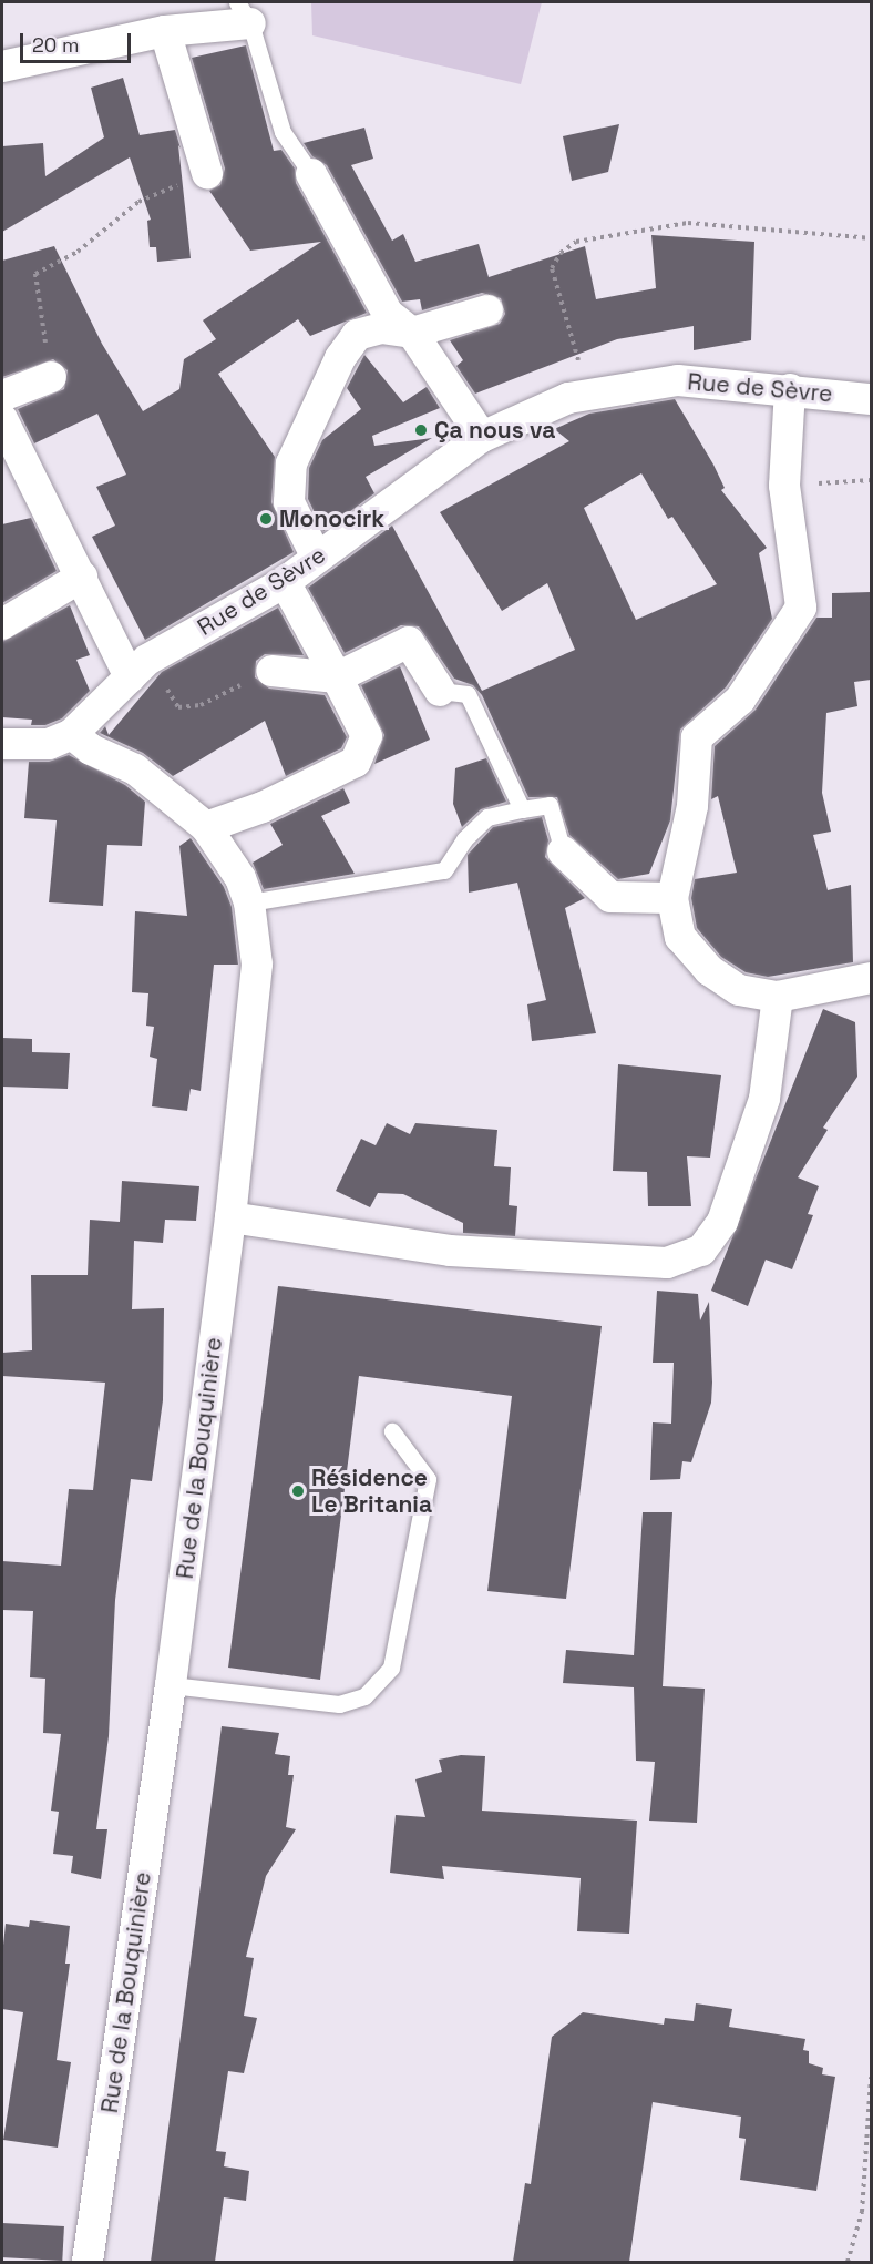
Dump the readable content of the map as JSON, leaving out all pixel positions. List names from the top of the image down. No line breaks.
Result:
{"streets":{"street":["Rue de Sèvre","Rue de la Bouquinière"]},"crossings":[["Rue de Sèvre","Rue de la Bouquinière"]],"places":["Ça nous va","Monocirk","Résidence Le Britania"],"scale_bar":"20 m"}
